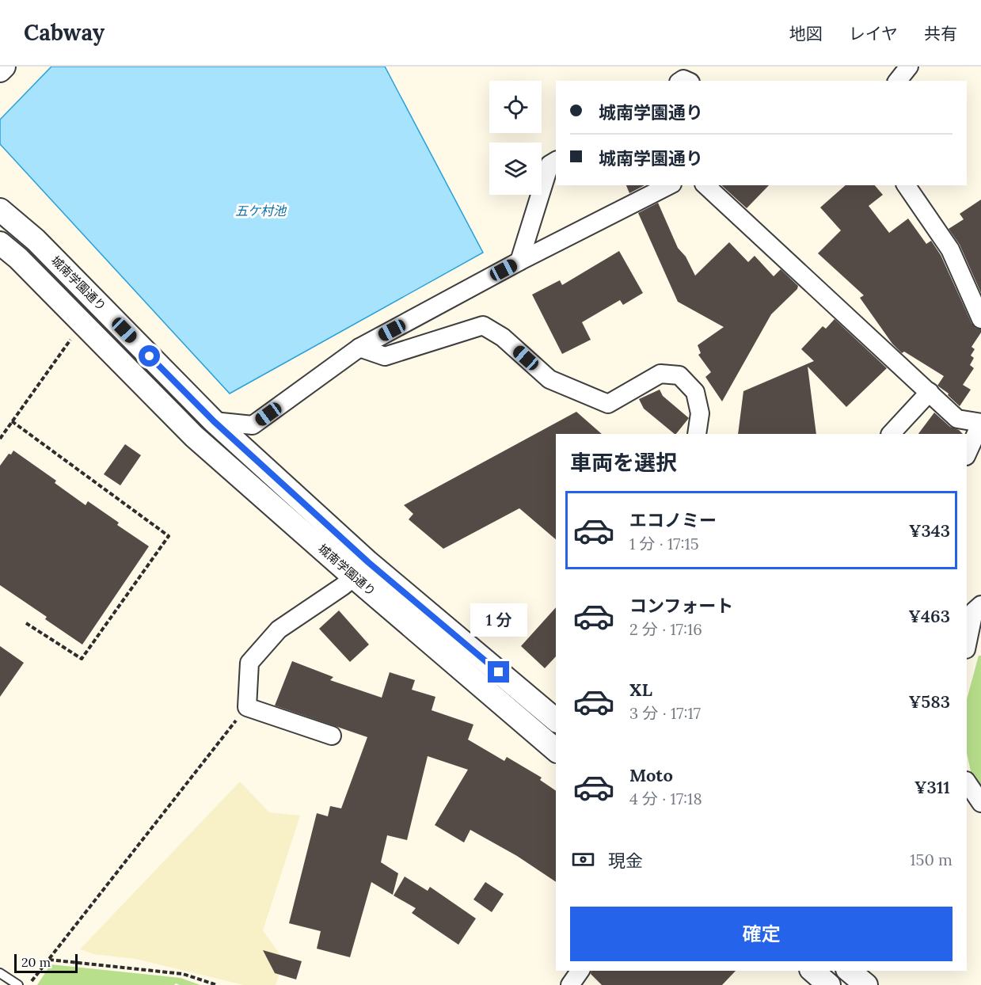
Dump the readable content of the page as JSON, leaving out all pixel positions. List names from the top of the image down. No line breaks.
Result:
{"streets":{"street":["城南学園通り"]},"water":["五ケ村池"],"scale_bar":"20 m","page":{"header":"Cabway","nav":["地図","レイヤ","共有"],"banner":["城南学園通り","城南学園通り"],"heading":"車両を選択","list":[{"name":"エコノミー","note":"1 分 · 17:15","value":"¥343"},{"name":"コンフォート","note":"2 分 · 17:16","value":"¥463"},{"name":"XL","note":"3 分 · 17:17","value":"¥583"},{"name":"Moto","note":"4 分 · 17:18","value":"¥311"}],"bubble":"1 分","pay":["現金","150 m"],"buttons":"確定","scale":"20 m"}}
